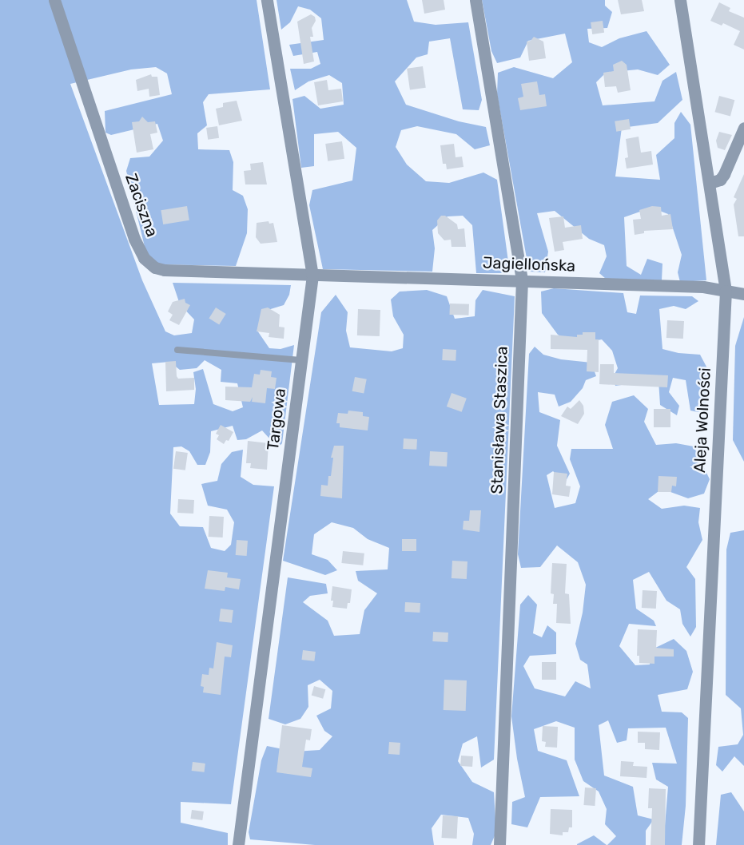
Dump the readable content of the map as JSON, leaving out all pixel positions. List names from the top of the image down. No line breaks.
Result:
{"streets":{"street":["Zaciszna","Jagiellońska","Targowa","Stanisława Staszica","Aleja Wolności"]},"crossings":[["Zaciszna","Jagiellońska"],["Zaciszna","Targowa"],["Jagiellońska","Targowa"],["Jagiellońska","Stanisława Staszica"],["Jagiellońska","Aleja Wolności"]]}
